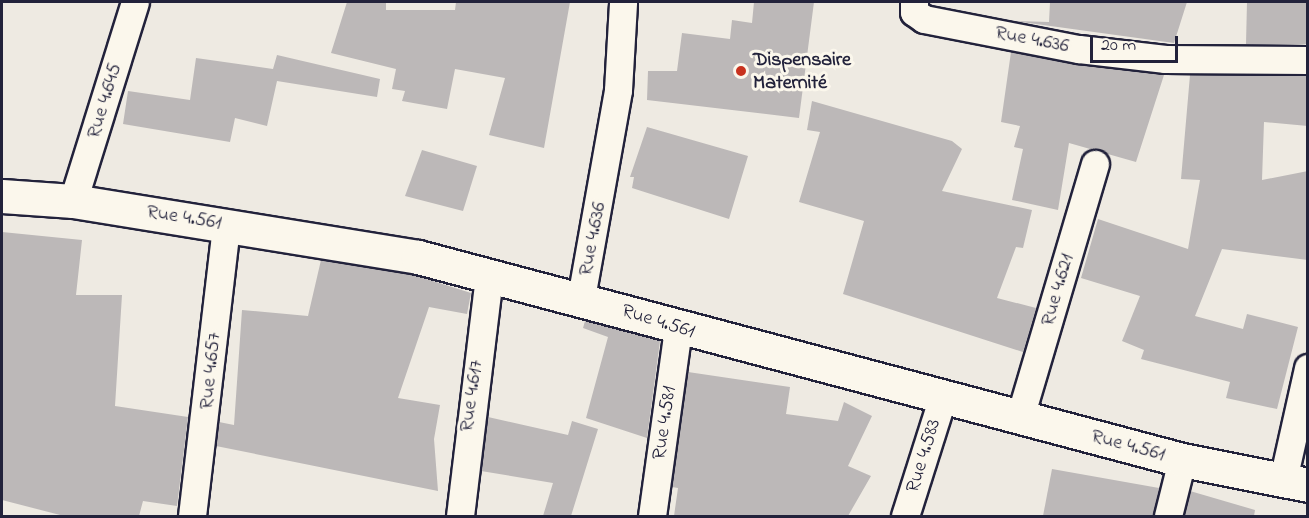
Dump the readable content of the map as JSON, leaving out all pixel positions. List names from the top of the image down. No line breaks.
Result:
{"streets":{"main road":["Rue 4.561"],"street":["Rue 4.636","Rue 4.645","Rue 4.621","Rue 4.657","Rue 4.617","Rue 4.581","Rue 4.583"]},"crossings":[["Rue 4.636","Rue 4.561"],["Rue 4.645","Rue 4.561"],["Rue 4.561","Rue 4.621"],["Rue 4.561","Rue 4.657"],["Rue 4.561","Rue 4.617"],["Rue 4.561","Rue 4.581"],["Rue 4.561","Rue 4.583"]],"places":["Dispensaire Maternité"],"scale_bar":"20 m"}
